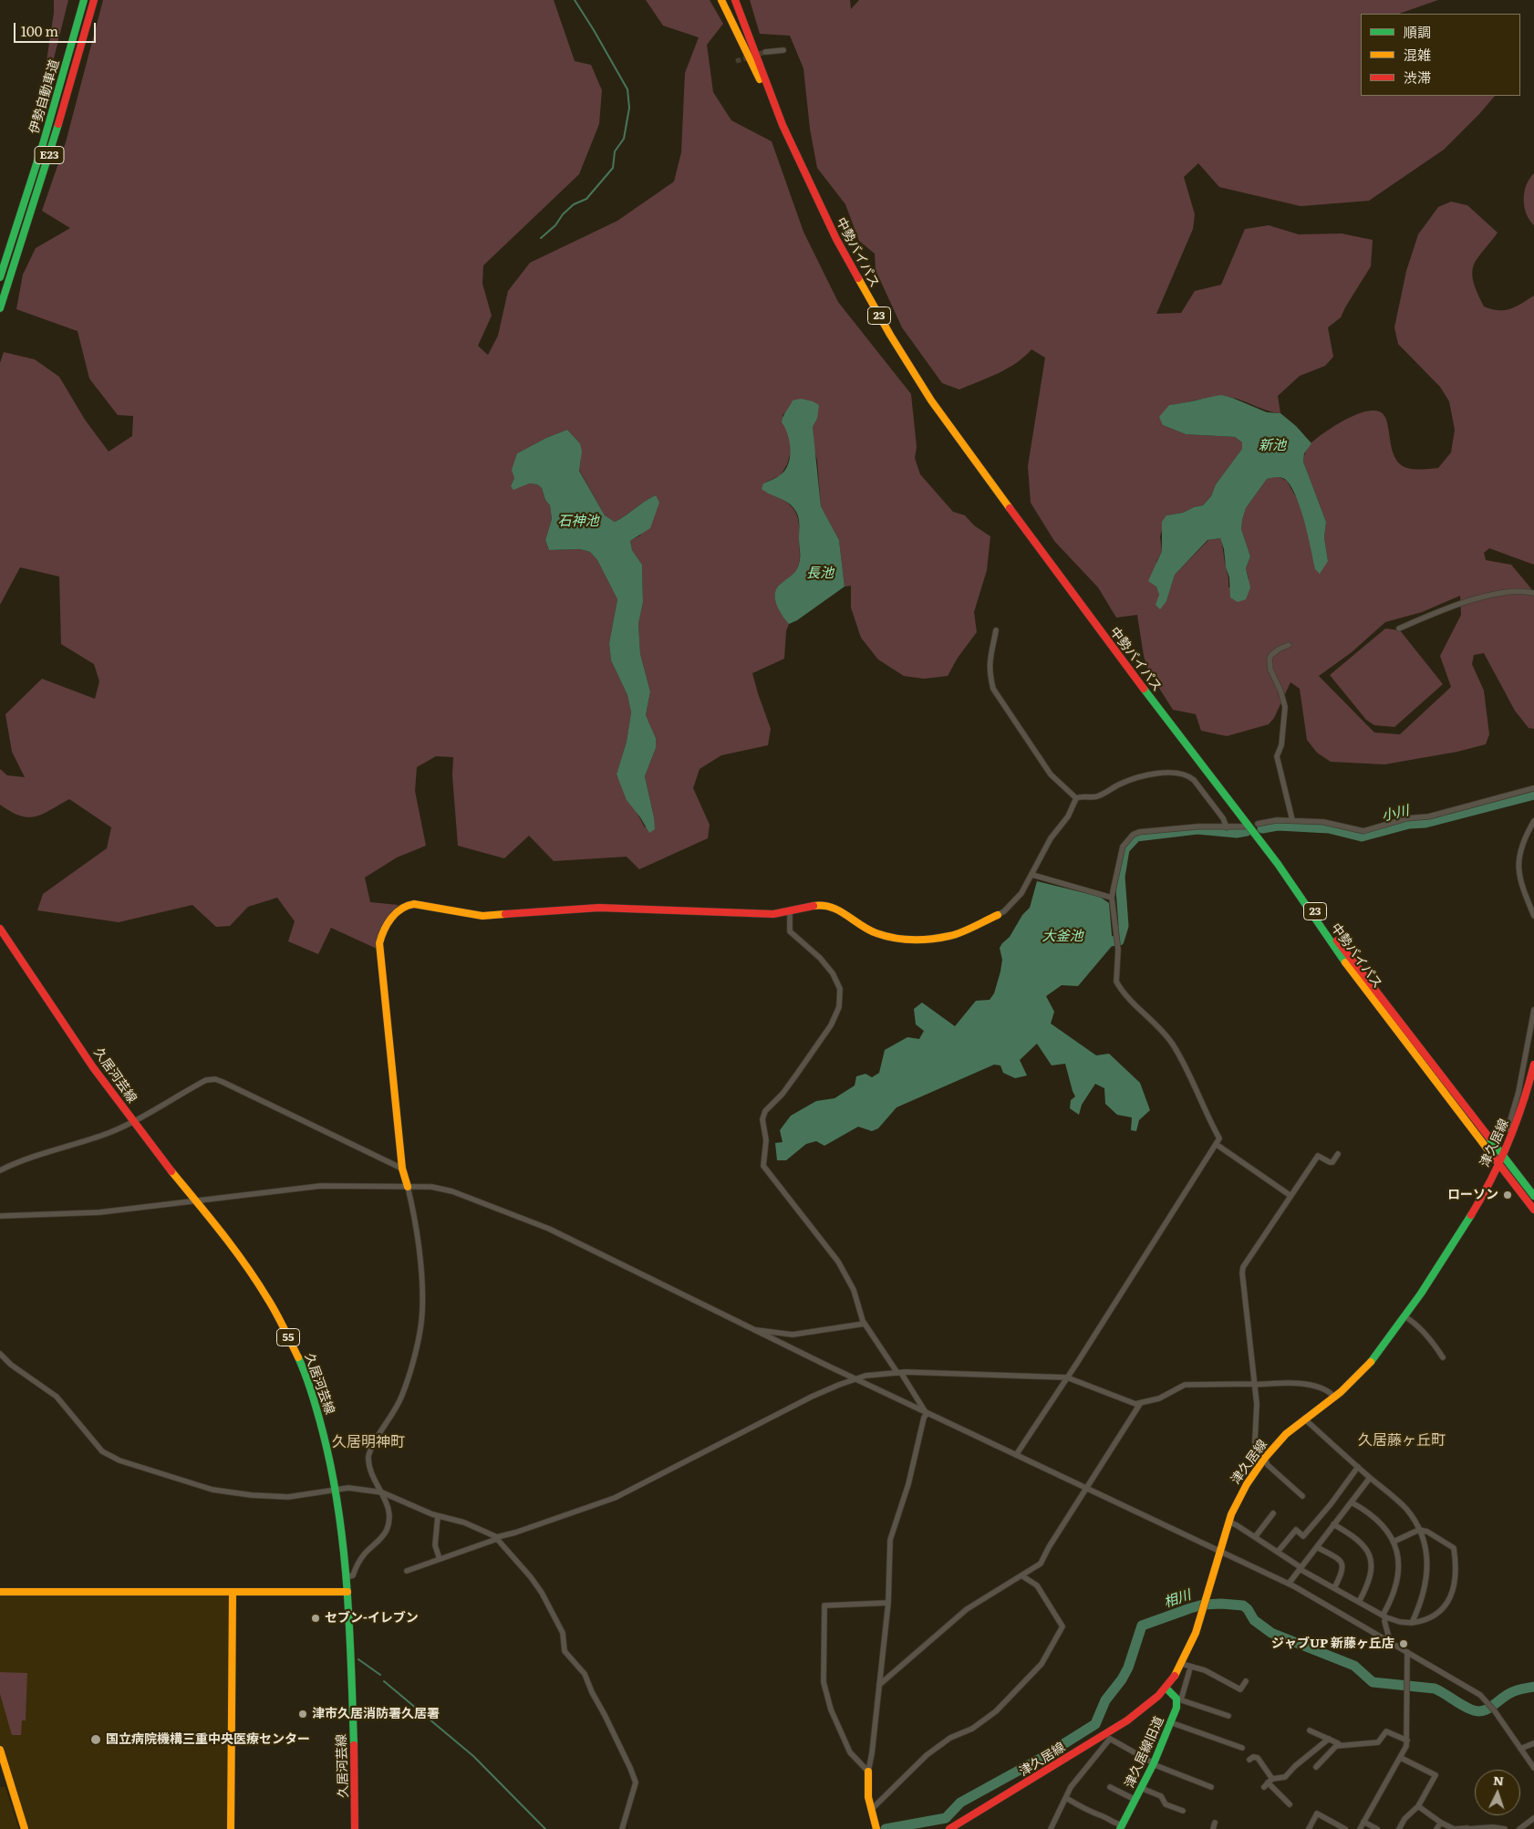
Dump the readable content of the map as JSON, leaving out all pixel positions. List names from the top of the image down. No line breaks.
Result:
{"streets":{"main road":["伊勢自動車道","E23","中勢バイパス","23","久居河芸線","津久居線","55","津久居線旧道"]},"crossings":[["中勢バイパス","津久居線"]],"districts":["久居藤ヶ丘町","久居明神町"],"water":["新池","石神池","長池","小川","大釜池","相川"],"places":["ローソン","セブン-イレブン","ジャブUP 新藤ヶ丘店","津市久居消防署久居署","国立病院機構三重中央医療センター"],"legend":["順調","混雑","渋滞"],"scale_bar":"100 m","north":"top"}
